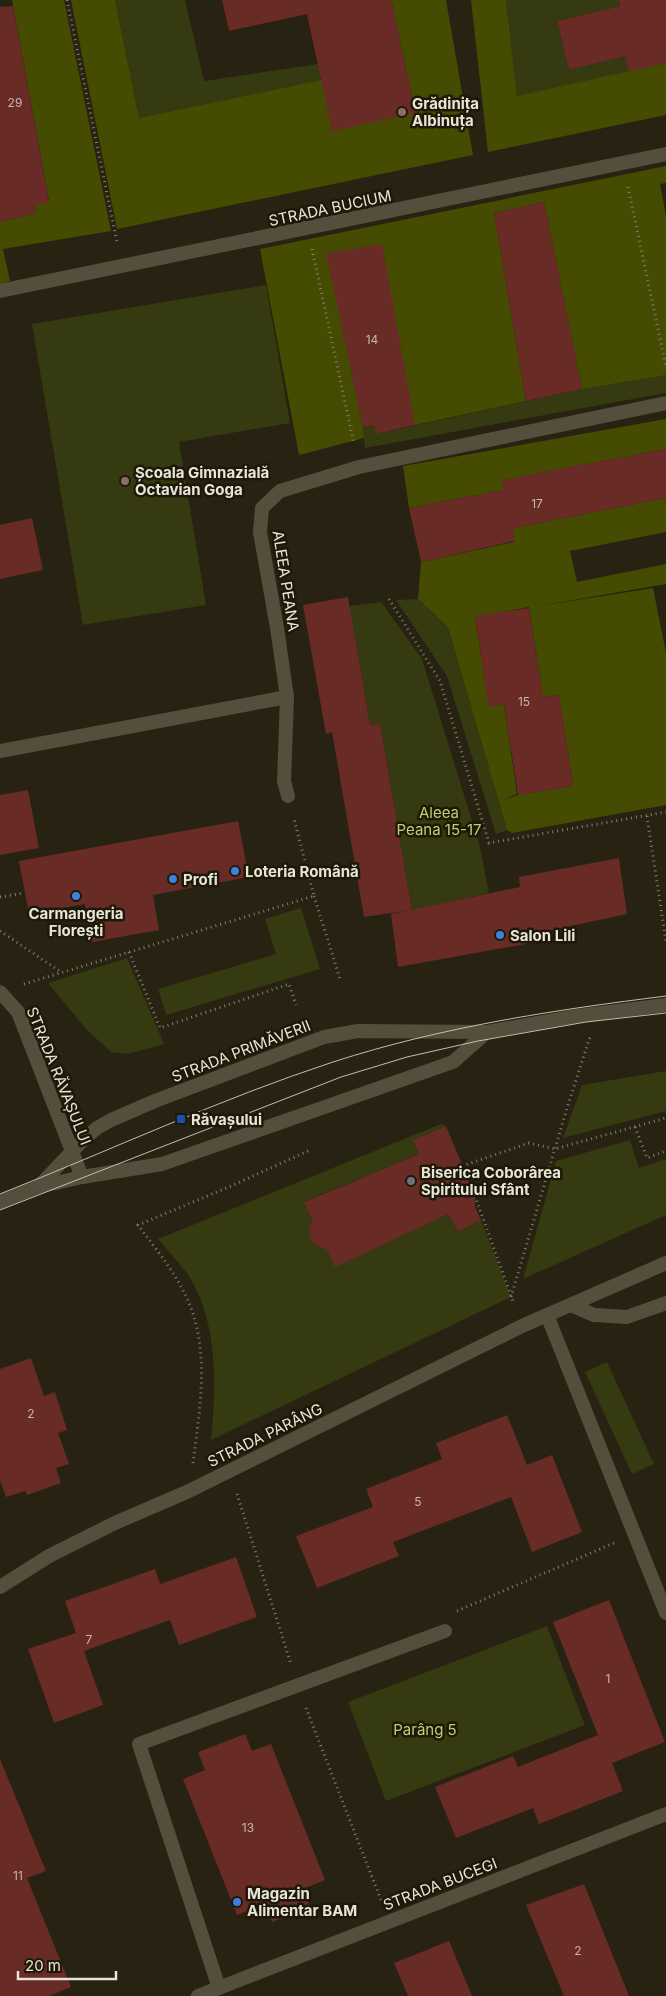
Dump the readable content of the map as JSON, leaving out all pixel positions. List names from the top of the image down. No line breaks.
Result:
{"streets":{"street":["STRADA BUCIUM","ALEEA PEANA","STRADA PRIMĂVERII","STRADA RĂVAȘULUI","STRADA PARÂNG","STRADA BUCEGI"]},"crossings":[["STRADA PRIMĂVERII","STRADA RĂVAȘULUI"]],"parks":["Aleea Peana 15-17","Parâng 5"],"places":{"other":["Grădinița Albinuța","Școala Gimnazială Octavian Goga","Loteria Română","Profi","Carmangeria Florești","Salon Lili","Biserica Coborârea Spiritului Sfânt","Magazin Alimentar BAM"],"transit":["Răvașului"]},"house_numbers":["29","14","17","15","2","5","7","1","13","11","2"],"scale_bar":"20 m"}
